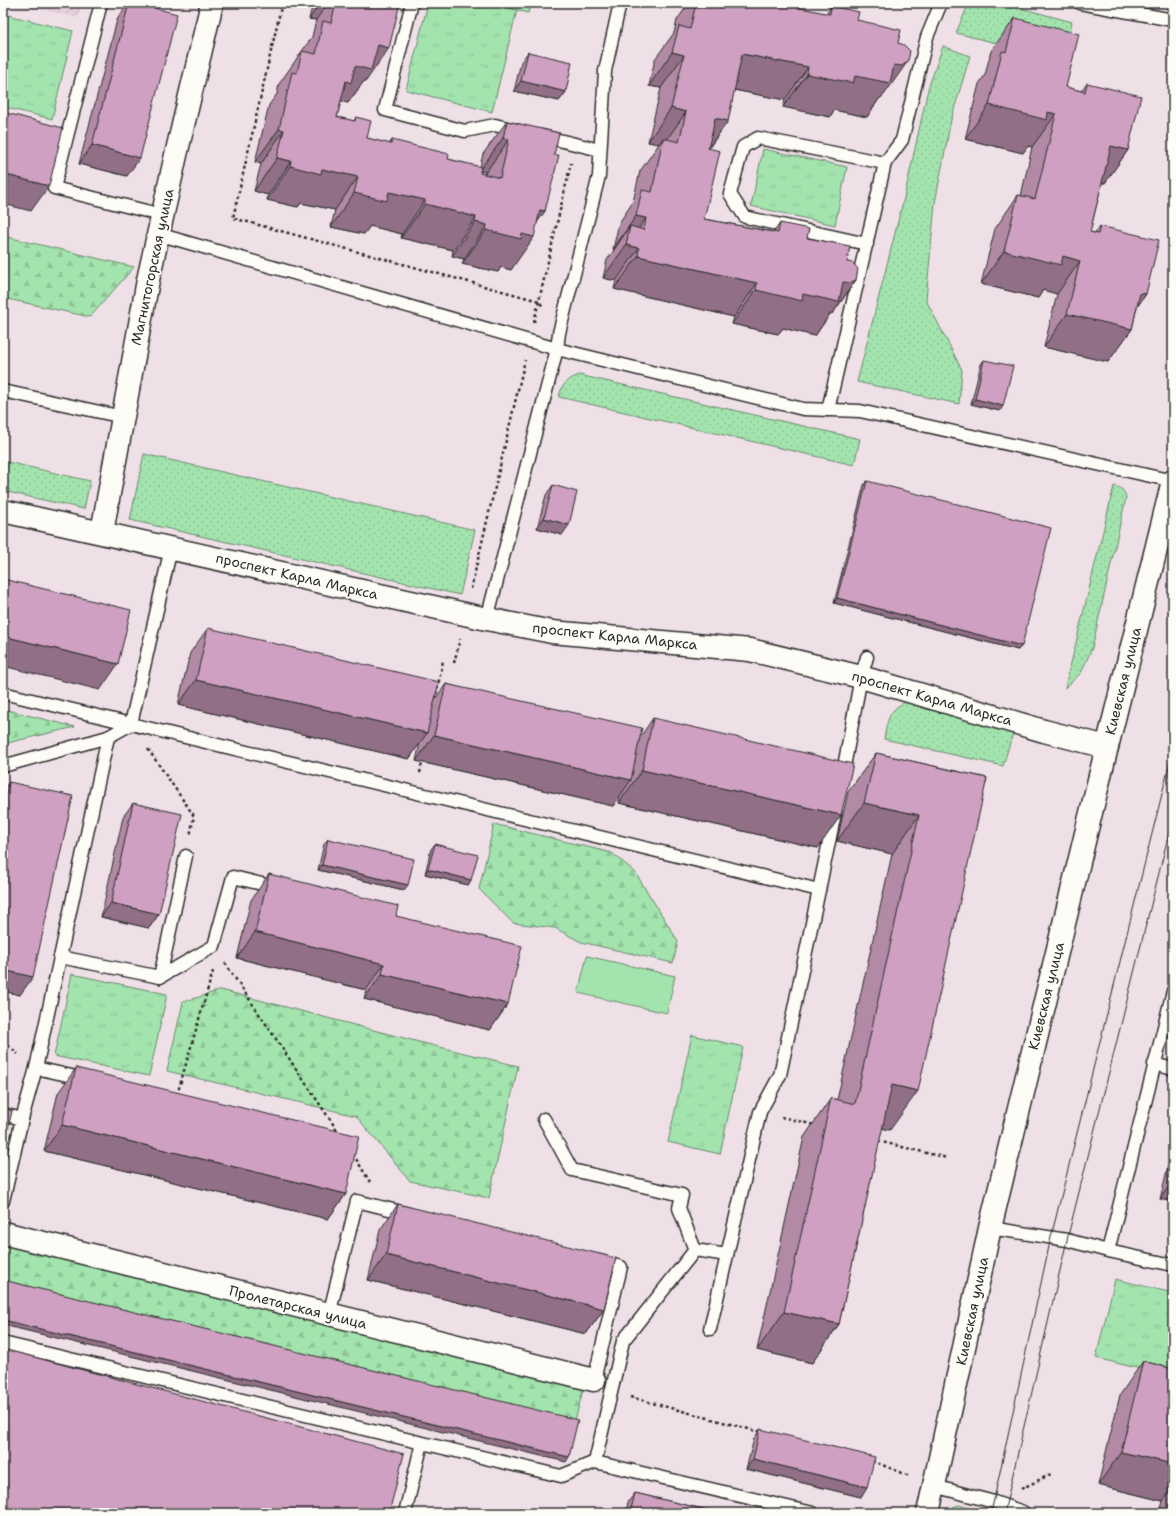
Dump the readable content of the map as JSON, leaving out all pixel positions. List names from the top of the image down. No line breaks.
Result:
{"streets":{"street":["Магнитогорская улица","проспект Карла Маркса","Киевская улица","Пролетарская улица"]},"crossings":[["Магнитогорская улица","проспект Карла Маркса"],["проспект Карла Маркса","Киевская улица"]]}
